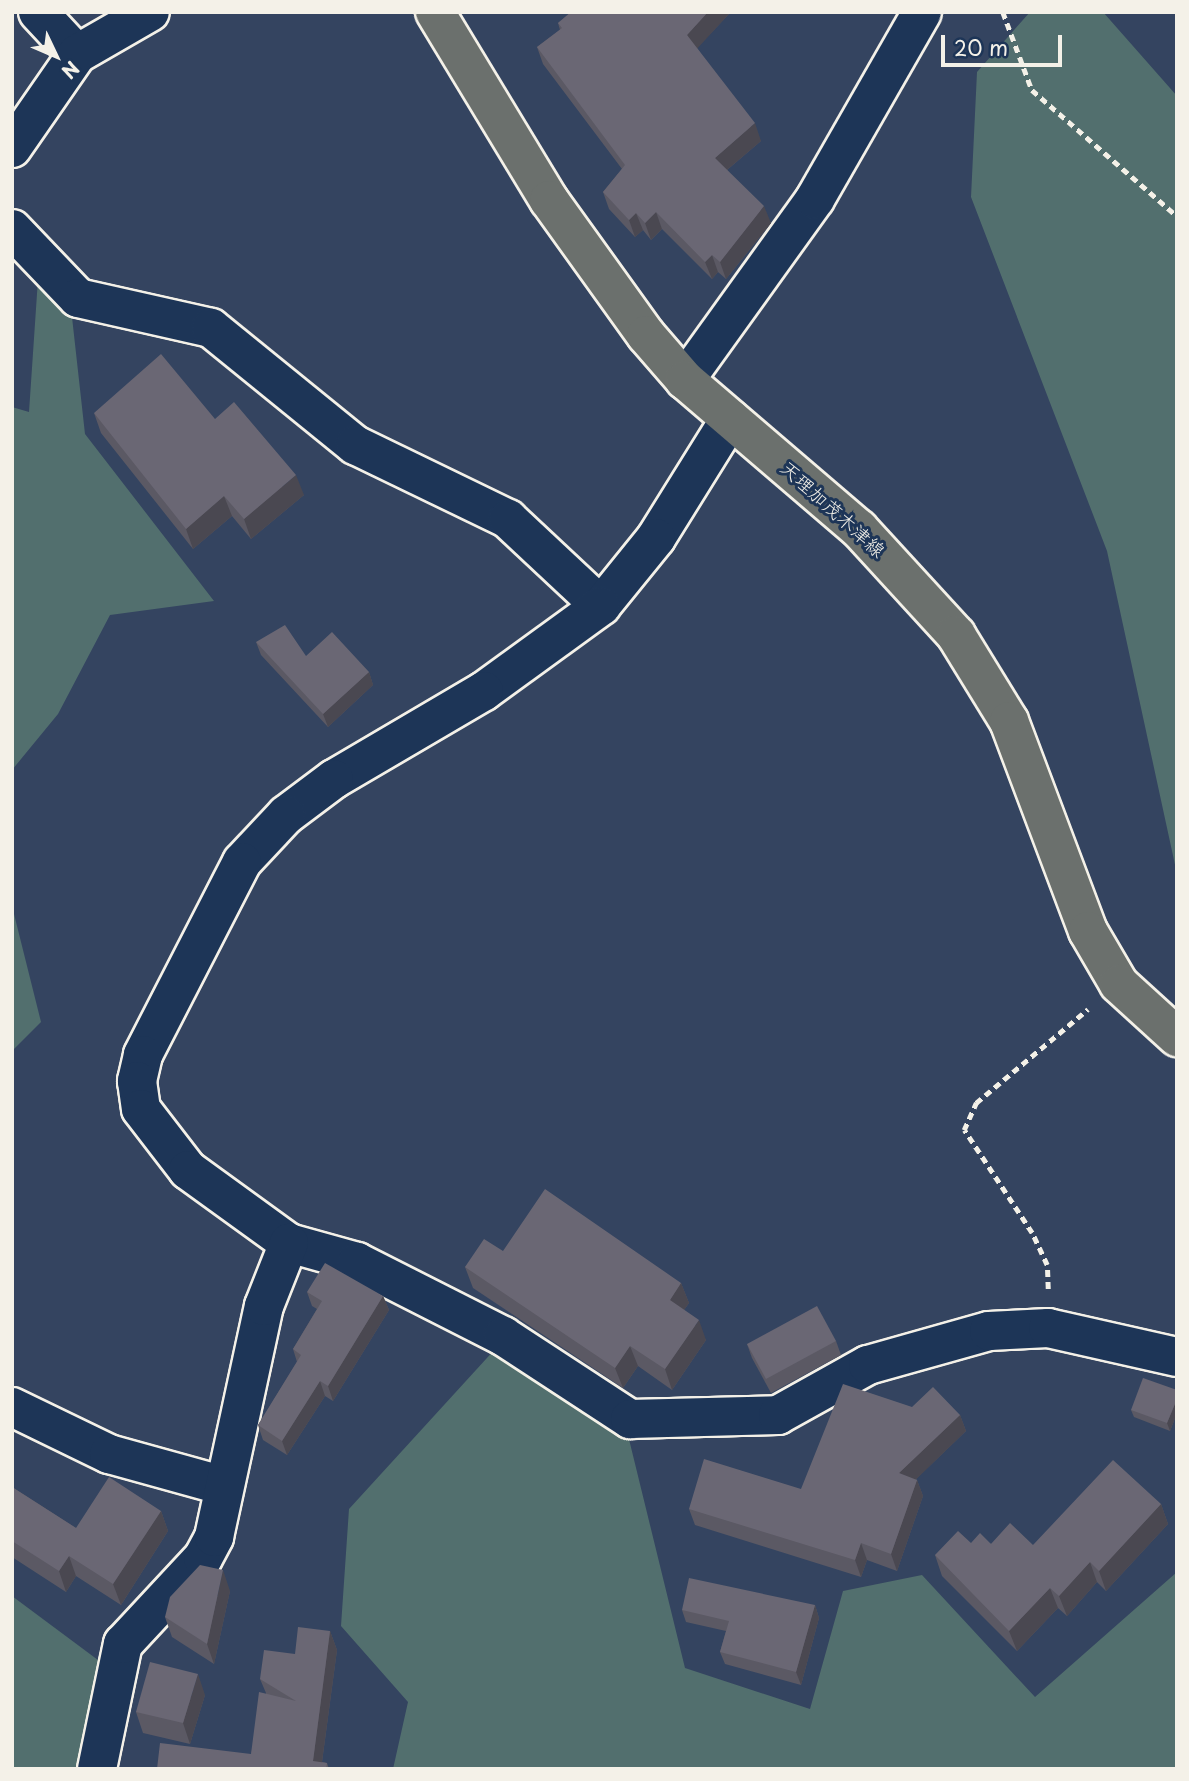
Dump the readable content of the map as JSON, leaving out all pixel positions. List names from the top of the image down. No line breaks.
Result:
{"streets":{"main road":["天理加茂木津線"]},"scale_bar":"20 m","north":"bottom right"}
